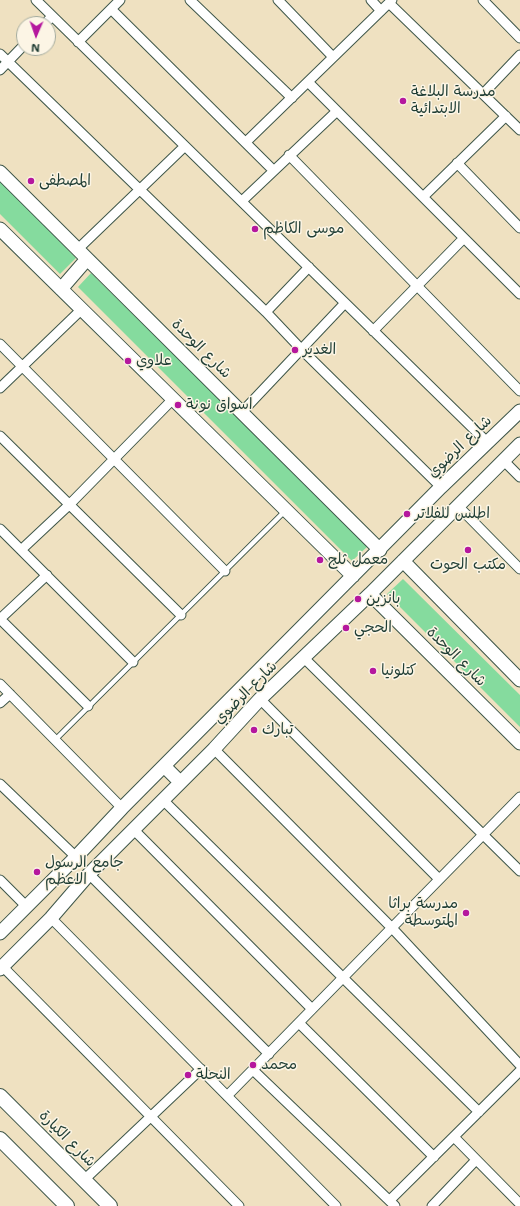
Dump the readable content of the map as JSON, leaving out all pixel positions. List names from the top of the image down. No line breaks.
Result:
{"streets":{"main road":["شارع الكيارة"],"street":["شارع الوحدة","شارع الرضوي"]},"crossings":[["شارع الوحدة","شارع الرضوي"]],"places":["مدرسة البلاغة الابتدائية","المصطفى","موسى الكاظم","الغدير","علاوي","اسواق نونة","اطلس للفلاتر","مكتب الحوت","معمل ثلج","بانزين","الحجي","كتلونيا","تبارك","جامع الرسول الاعظم","مدرسة براثا المتوسطة","محمد","النحلة"],"north":"bottom"}
